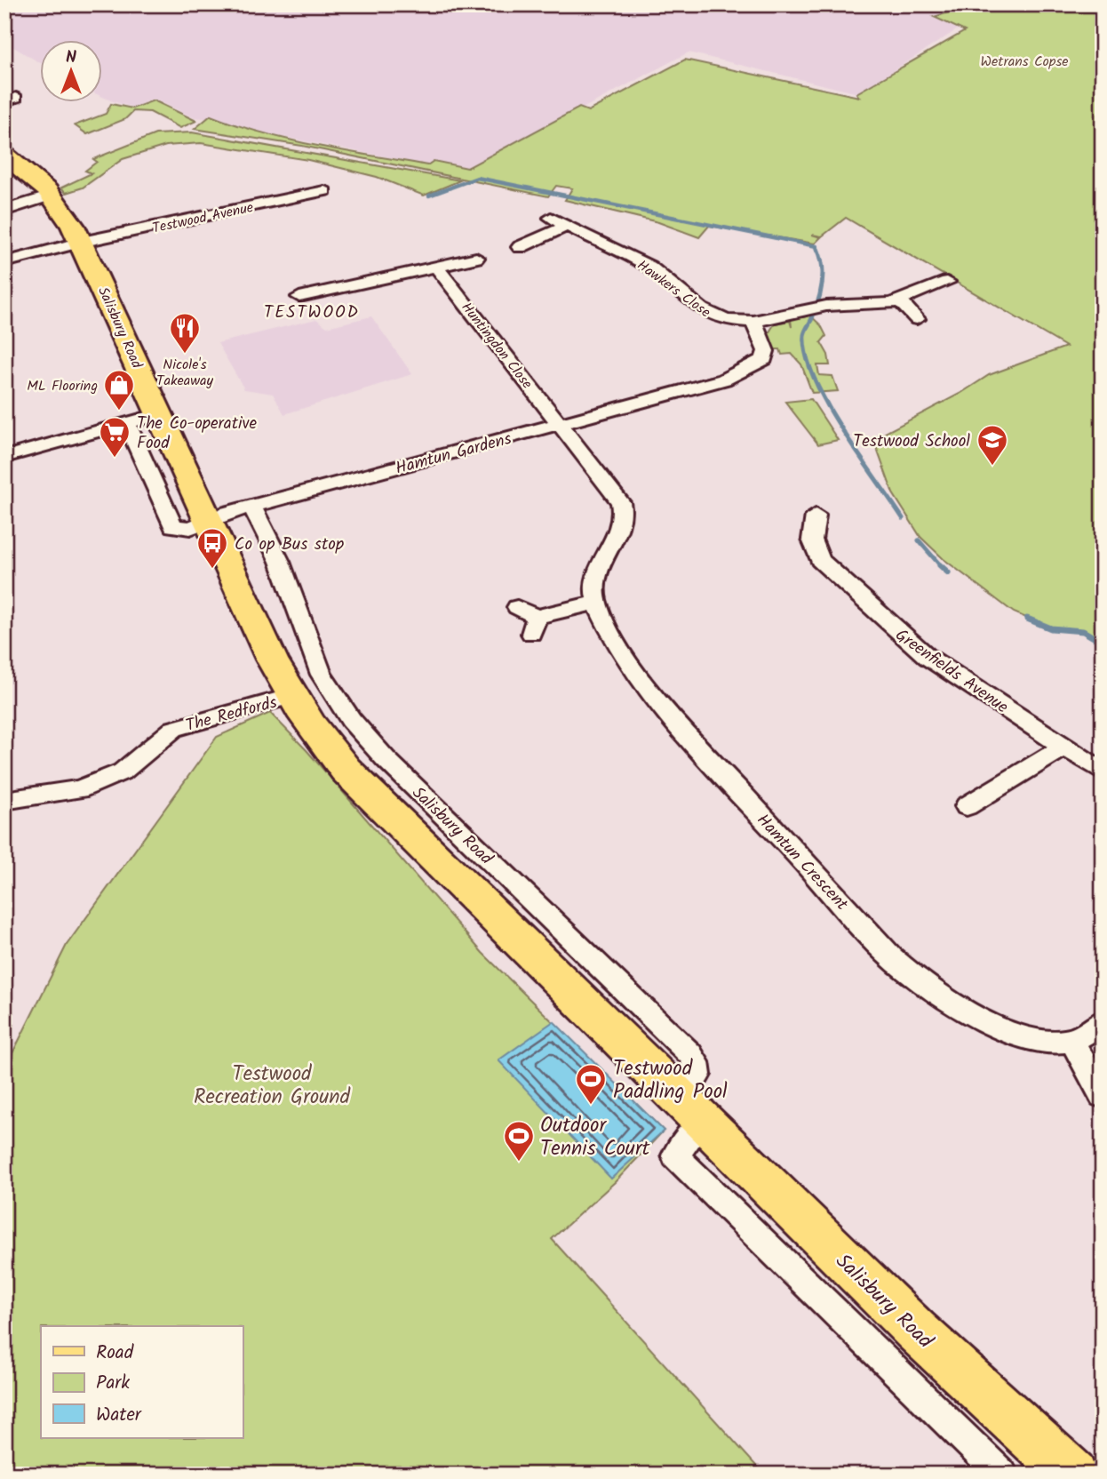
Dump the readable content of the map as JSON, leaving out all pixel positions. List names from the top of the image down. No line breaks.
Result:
{"streets":{"main road":["Salisbury Road"],"street":["Testwood Avenue","Hawkers Close","Huntingdon Close","Hamtun Gardens","Greenfields Avenue","The Redfords","Hamtun Crescent"]},"crossings":[["Testwood Avenue","Salisbury Road"],["Hawkers Close","Hamtun Gardens"],["Salisbury Road","Hamtun Gardens"],["Salisbury Road","The Redfords"],["Huntingdon Close","Hamtun Gardens"]],"districts":["TESTWOOD"],"parks":["Wetrans Copse","Testwood Recreation Ground"],"places":{"restaurant":["Nicole's Takeaway"],"shop":["ML Flooring"],"supermarket":["The Co-operative Food"],"school or university":["Testwood School"],"bus stop":["Co op Bus stop"],"sports":["Testwood Paddling Pool","Outdoor Tennis Court"]},"legend":["Road","Park","Water"],"north":"top"}
